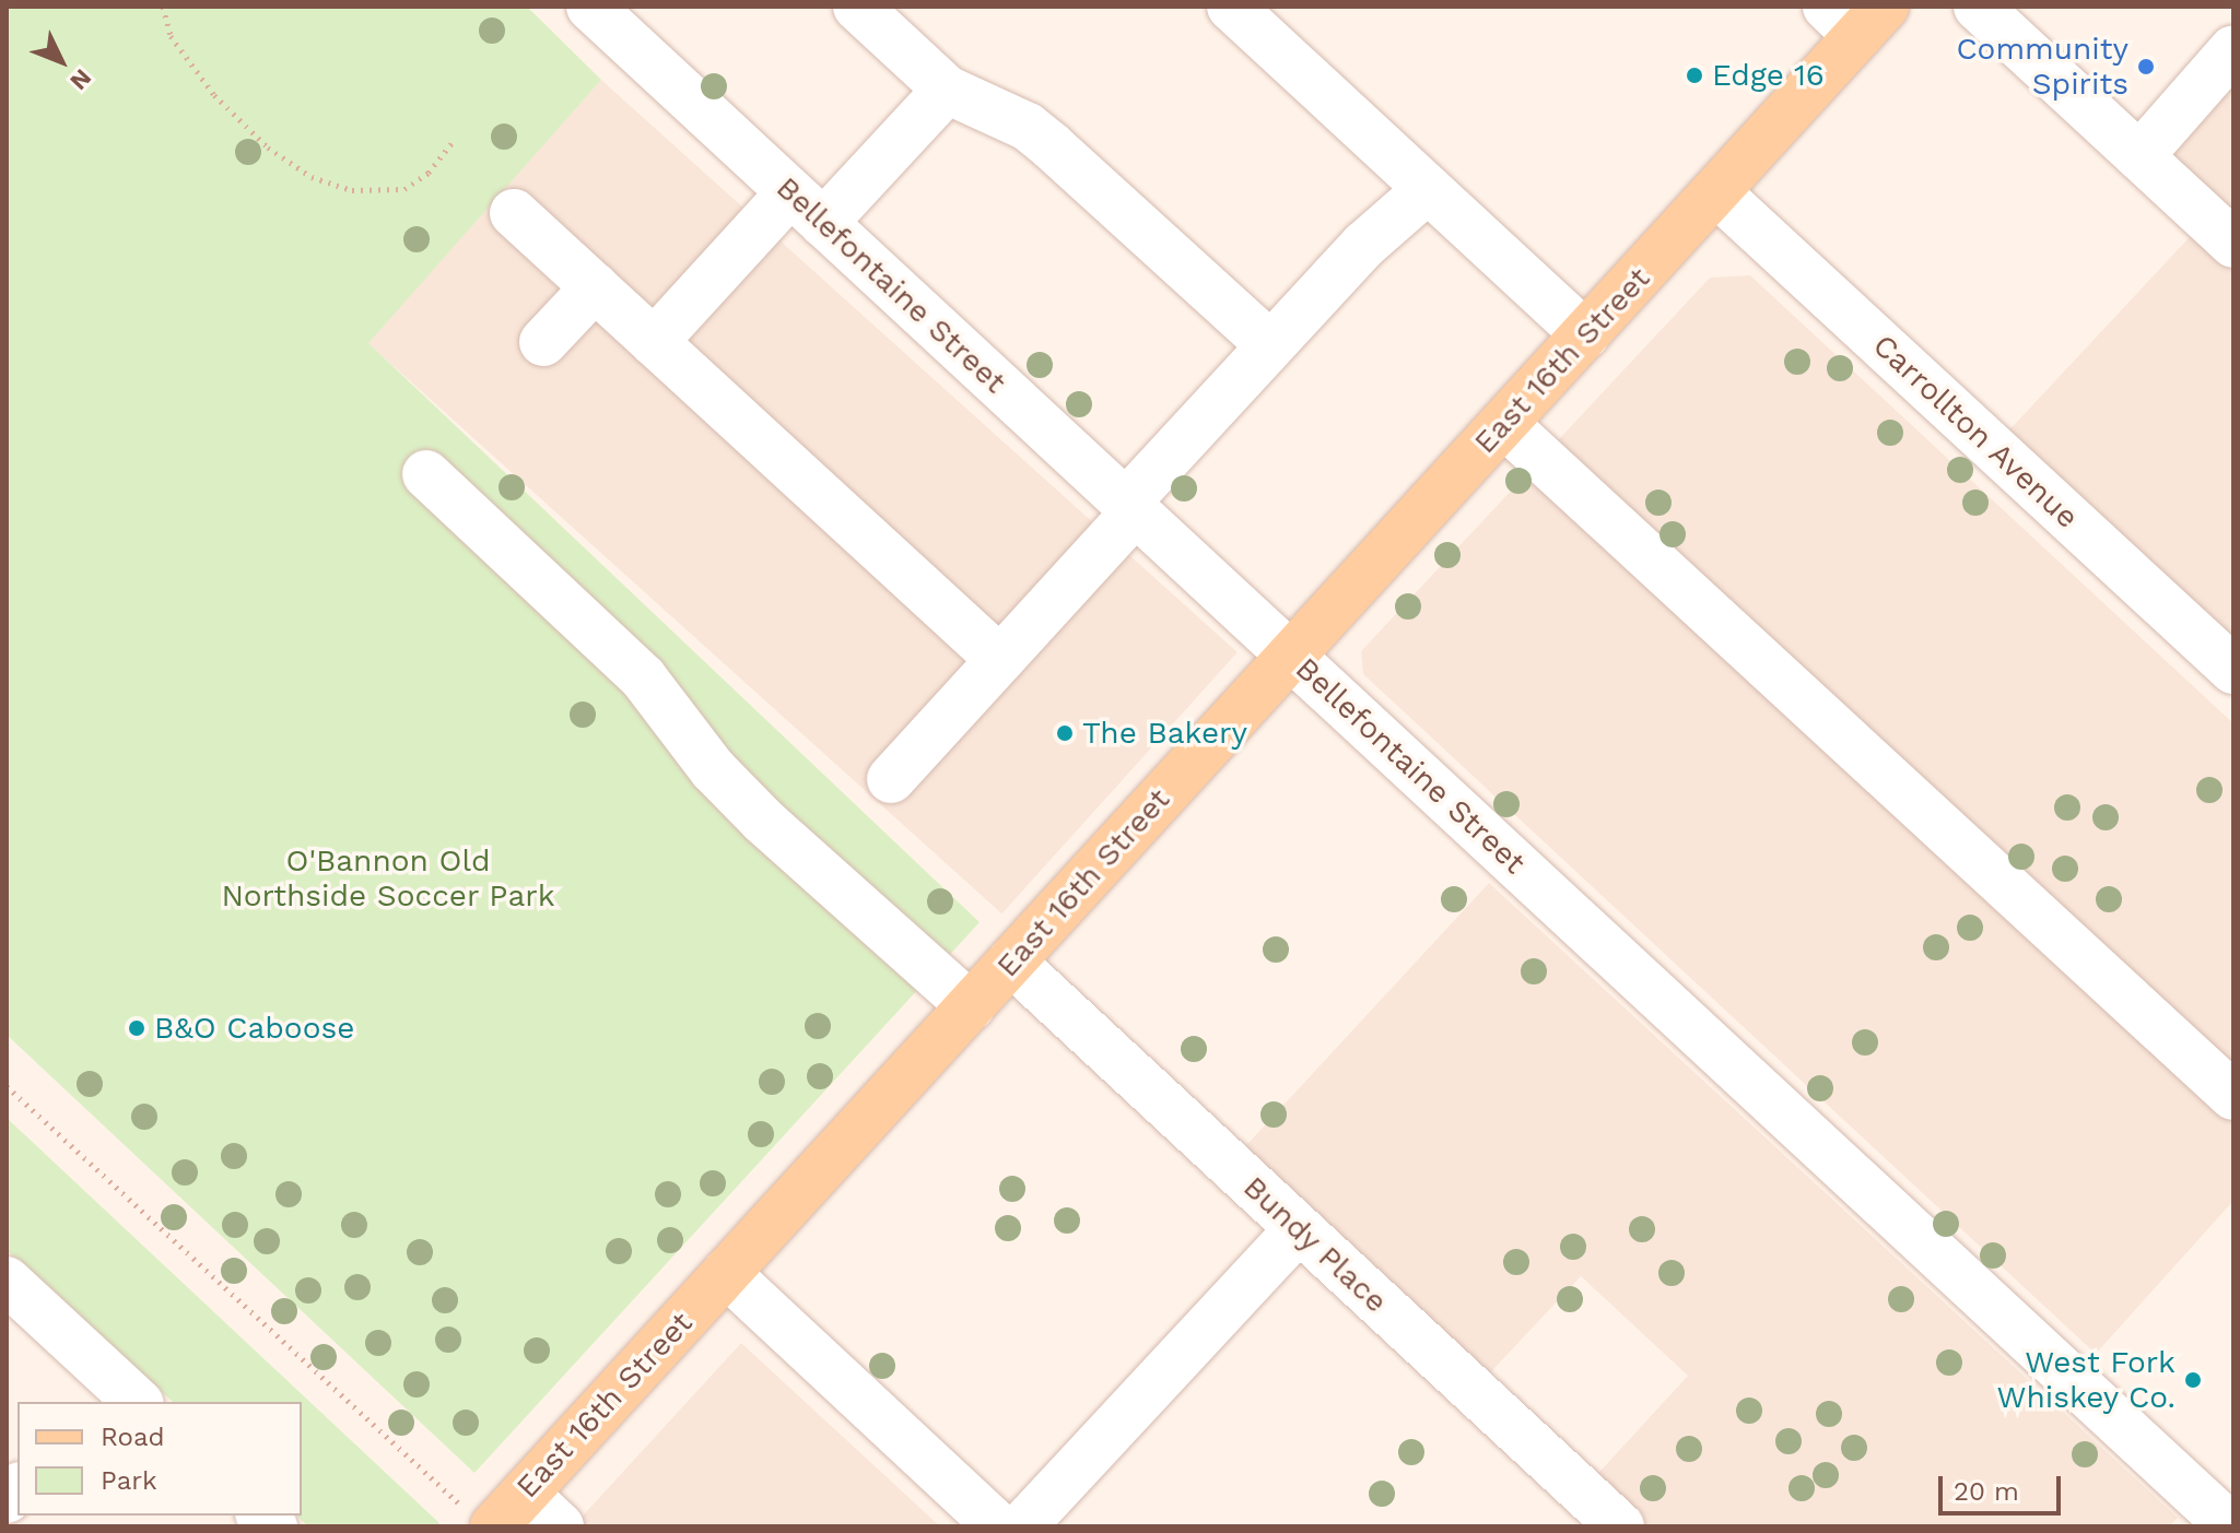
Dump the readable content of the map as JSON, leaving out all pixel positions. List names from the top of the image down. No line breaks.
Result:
{"streets":{"main road":["East 16th Street"],"street":["Bellefontaine Street","Carrollton Avenue","Bundy Place"]},"crossings":[["Bellefontaine Street","East 16th Street"],["East 16th Street","Carrollton Avenue"],["East 16th Street","Bundy Place"]],"parks":["O'Bannon Old Northside Soccer Park"],"places":["Community Spirits","Edge 16","The Bakery","B&O Caboose","West Fork Whiskey Co."],"legend":["Road","Park"],"scale_bar":"20 m","north":"bottom right"}
